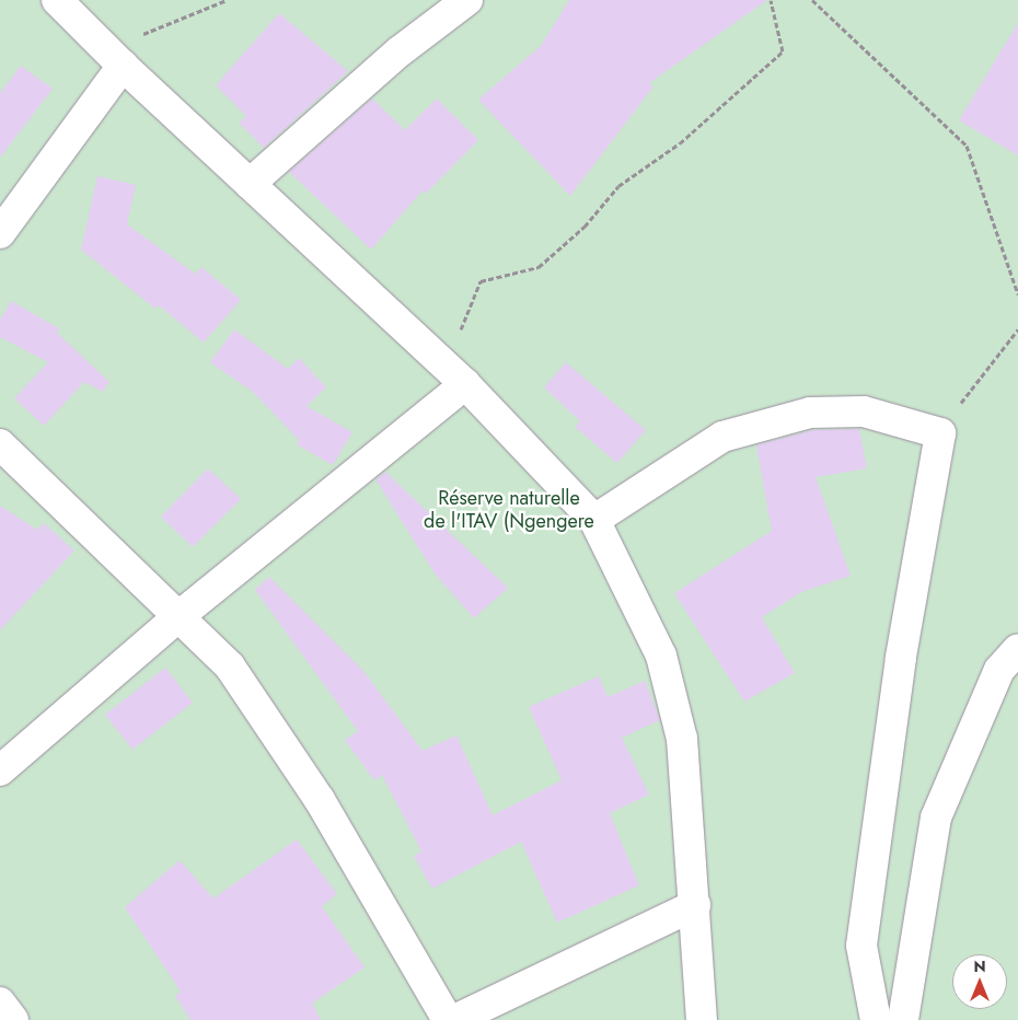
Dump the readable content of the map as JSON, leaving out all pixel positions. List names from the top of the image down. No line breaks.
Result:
{"parks":["Réserve naturelle de l'ITAV (Ngengere"],"north":"top"}
